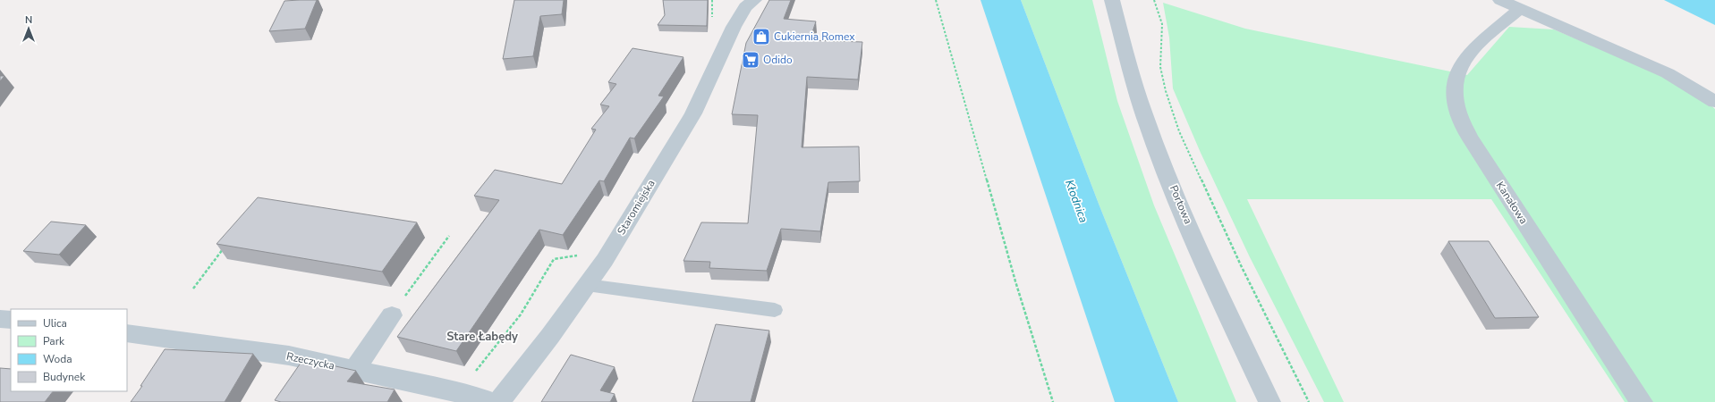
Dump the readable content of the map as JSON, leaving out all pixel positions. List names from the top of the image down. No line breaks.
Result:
{"streets":{"street":["Kanałowa","Portowa","Staromiejska","Rzeczycka"]},"districts":["Stare Łabędy"],"water":["Kłodnica"],"places":{"shop":["Cukiernia Romex"],"supermarket":["Odido"]},"legend":["Ulica","Park","Woda","Budynek"],"north":"top"}
